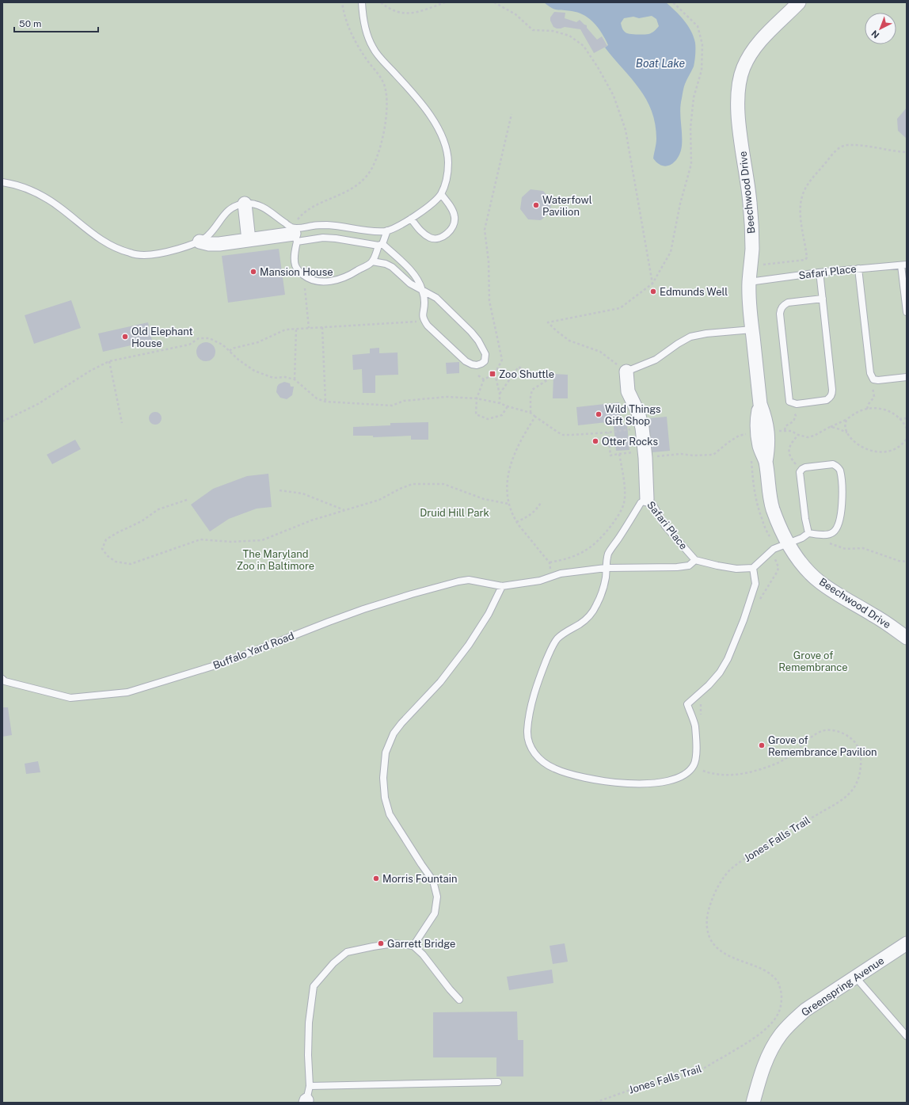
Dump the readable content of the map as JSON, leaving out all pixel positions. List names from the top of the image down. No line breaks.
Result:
{"streets":{"street":["Beechwood Drive","Safari Place","Greenspring Avenue"],"lane":["Buffalo Yard Road"],"path":["Jones Falls Trail"]},"crossings":[["Beechwood Drive","Safari Place"],["Safari Place","Buffalo Yard Road"]],"water":["Boat Lake"],"parks":["Druid Hill Park","The Maryland Zoo in Baltimore","Grove of Remembrance"],"places":{"other":["Waterfowl Pavilion","Mansion House","Edmunds Well","Old Elephant House","Wild Things Gift Shop","Otter Rocks","Grove of Remembrance Pavilion","Morris Fountain","Garrett Bridge"],"transit":["Zoo Shuttle"]},"scale_bar":"50 m","north":"bottom left"}
